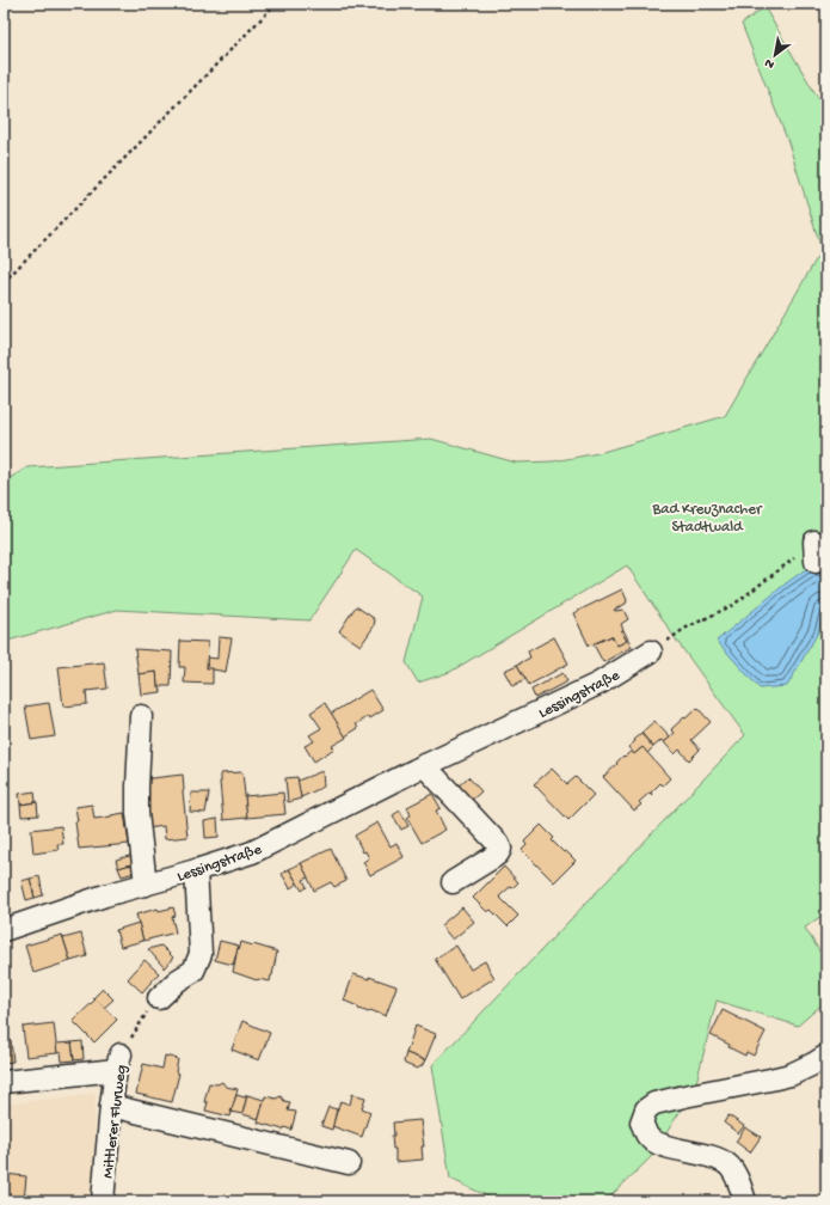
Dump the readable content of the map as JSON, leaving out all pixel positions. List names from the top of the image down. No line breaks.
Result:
{"streets":{"street":["Lessingstraße","Mittlerer Flurweg"]},"parks":["Bad Kreuznacher Stadtwald"],"north":"bottom left"}
